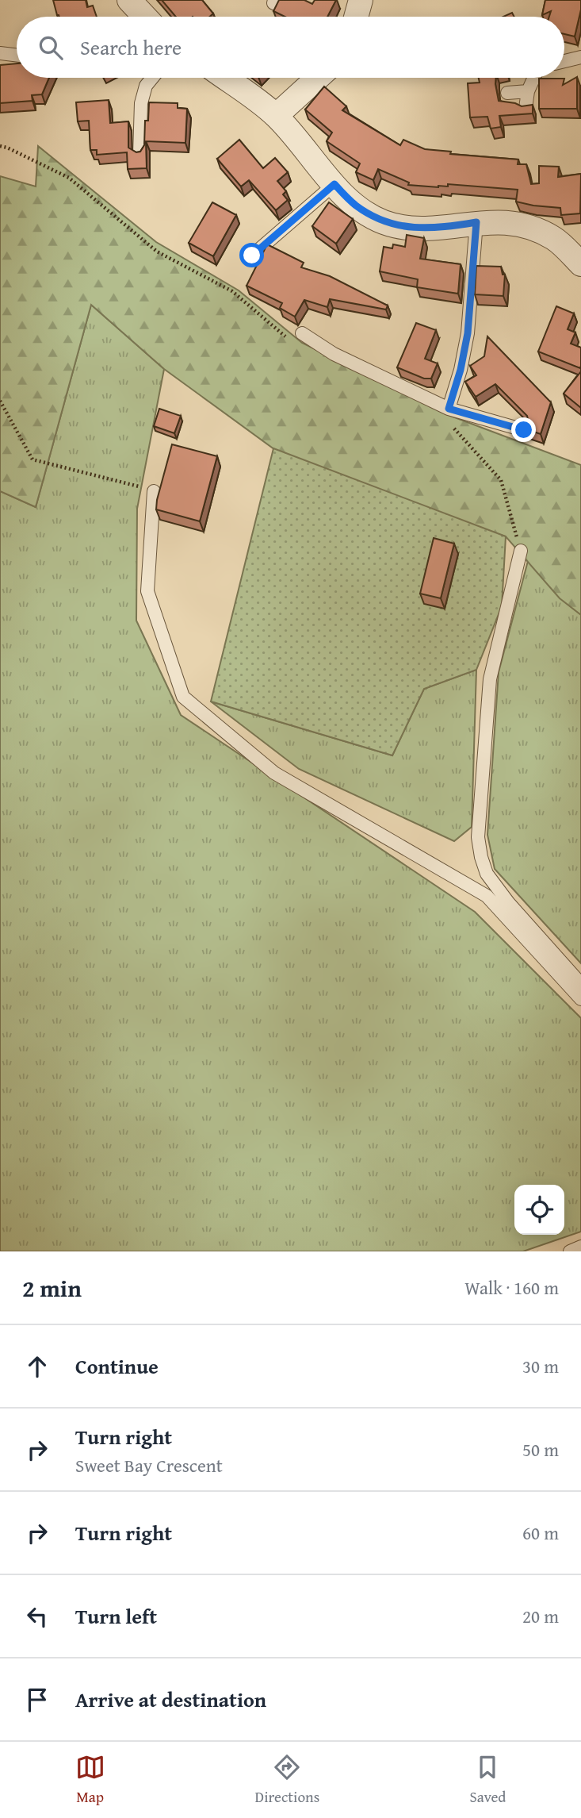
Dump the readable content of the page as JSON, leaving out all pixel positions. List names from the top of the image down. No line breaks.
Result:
{"page":{"search":"Search here","heading":["2 min","Walk · 160 m"],"list":[["Continue","30 m"],["Turn right","Sweet Bay Crescent","50 m"],["Turn right","60 m"],["Turn left","20 m"],"Arrive at destination"],"nav":["Map","Directions","Saved"]}}
